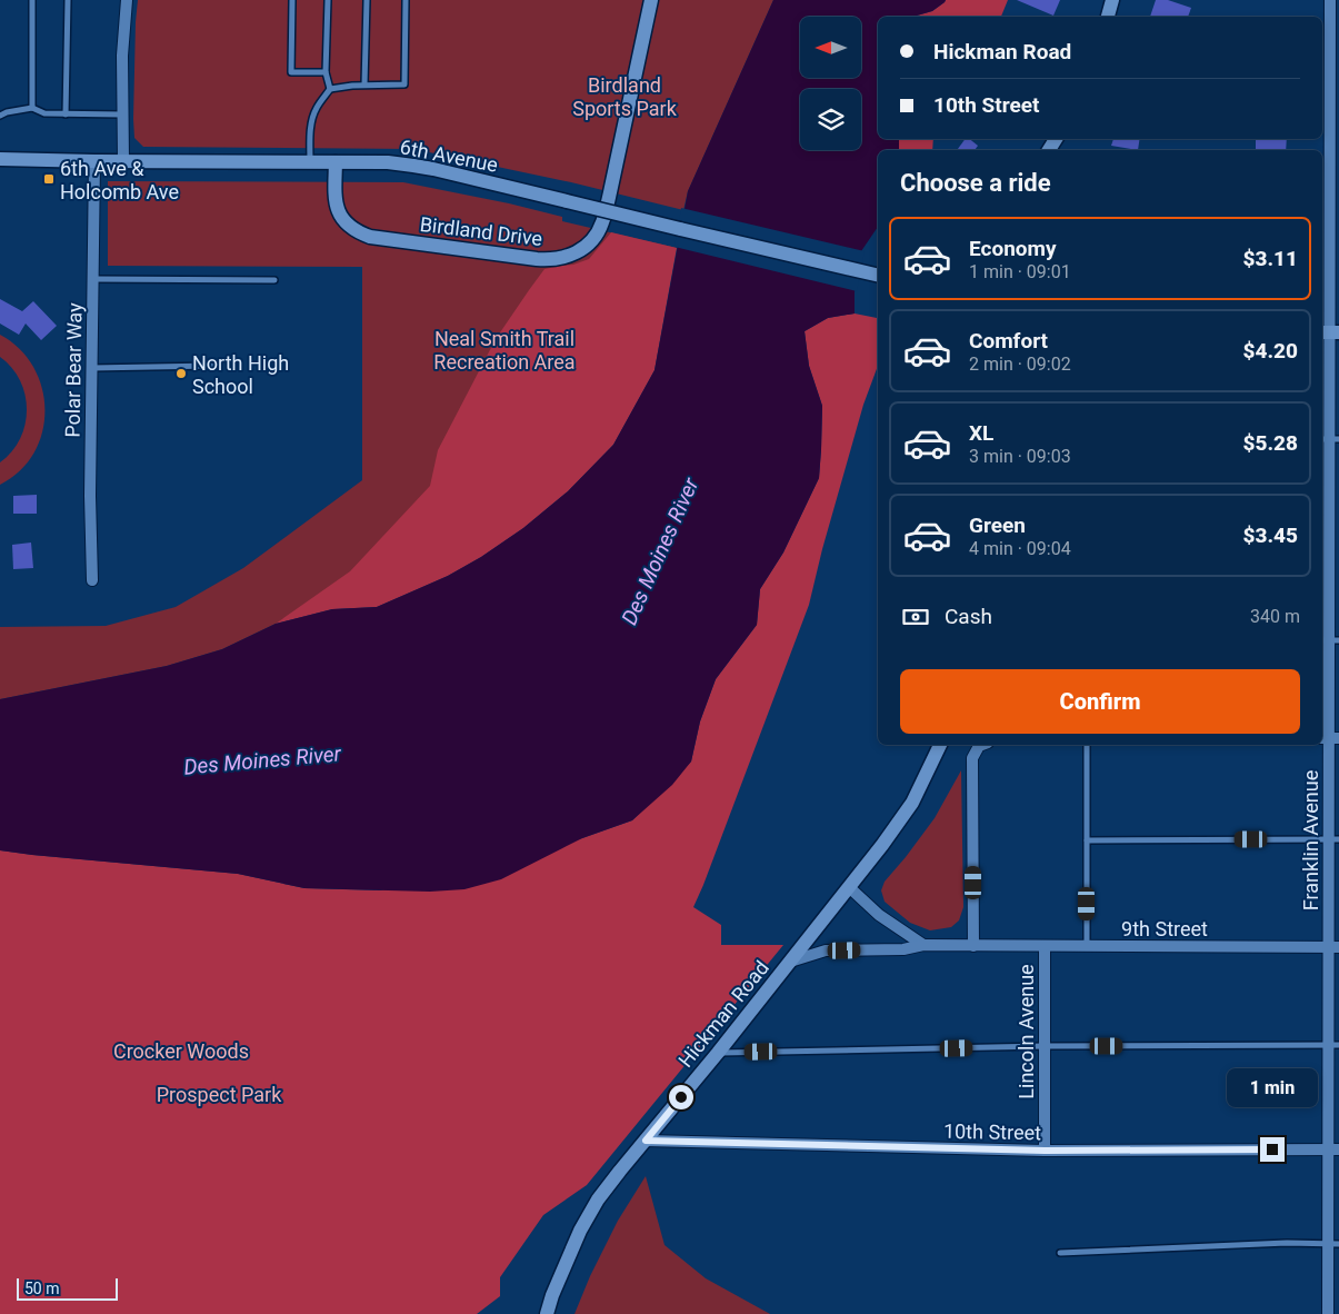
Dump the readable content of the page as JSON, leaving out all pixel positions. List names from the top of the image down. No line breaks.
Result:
{"streets":{"main road":["6th Avenue","Birdland Drive","Hickman Road"],"street":["Polar Bear Way","Franklin Avenue","9th Street","Lincoln Avenue","10th Street"]},"crossings":[["6th Avenue","Birdland Drive"],["6th Avenue","Polar Bear Way"],["Franklin Avenue","9th Street"],["Franklin Avenue","10th Street"],["9th Street","Hickman Road"],["9th Street","Lincoln Avenue"],["Hickman Road","10th Street"],["Lincoln Avenue","10th Street"]],"water":["Des Moines River"],"parks":["Birdland Sports Park","Neal Smith Trail Recreation Area","Crocker Woods","Prospect Park"],"places":{"transit":["6th Ave & Holcomb Ave"],"other":["North High School"]},"scale_bar":"50 m","north":"left","page":{"banner":["Hickman Road","10th Street"],"heading":"Choose a ride","list":[{"name":"Economy","note":"1 min · 09:01","value":"$3.11"},{"name":"Comfort","note":"2 min · 09:02","value":"$4.20"},{"name":"XL","note":"3 min · 09:03","value":"$5.28"},{"name":"Green","note":"4 min · 09:04","value":"$3.45"}],"pay":["Cash","340 m"],"buttons":"Confirm","bubble":"1 min","scale":"50 m"}}
